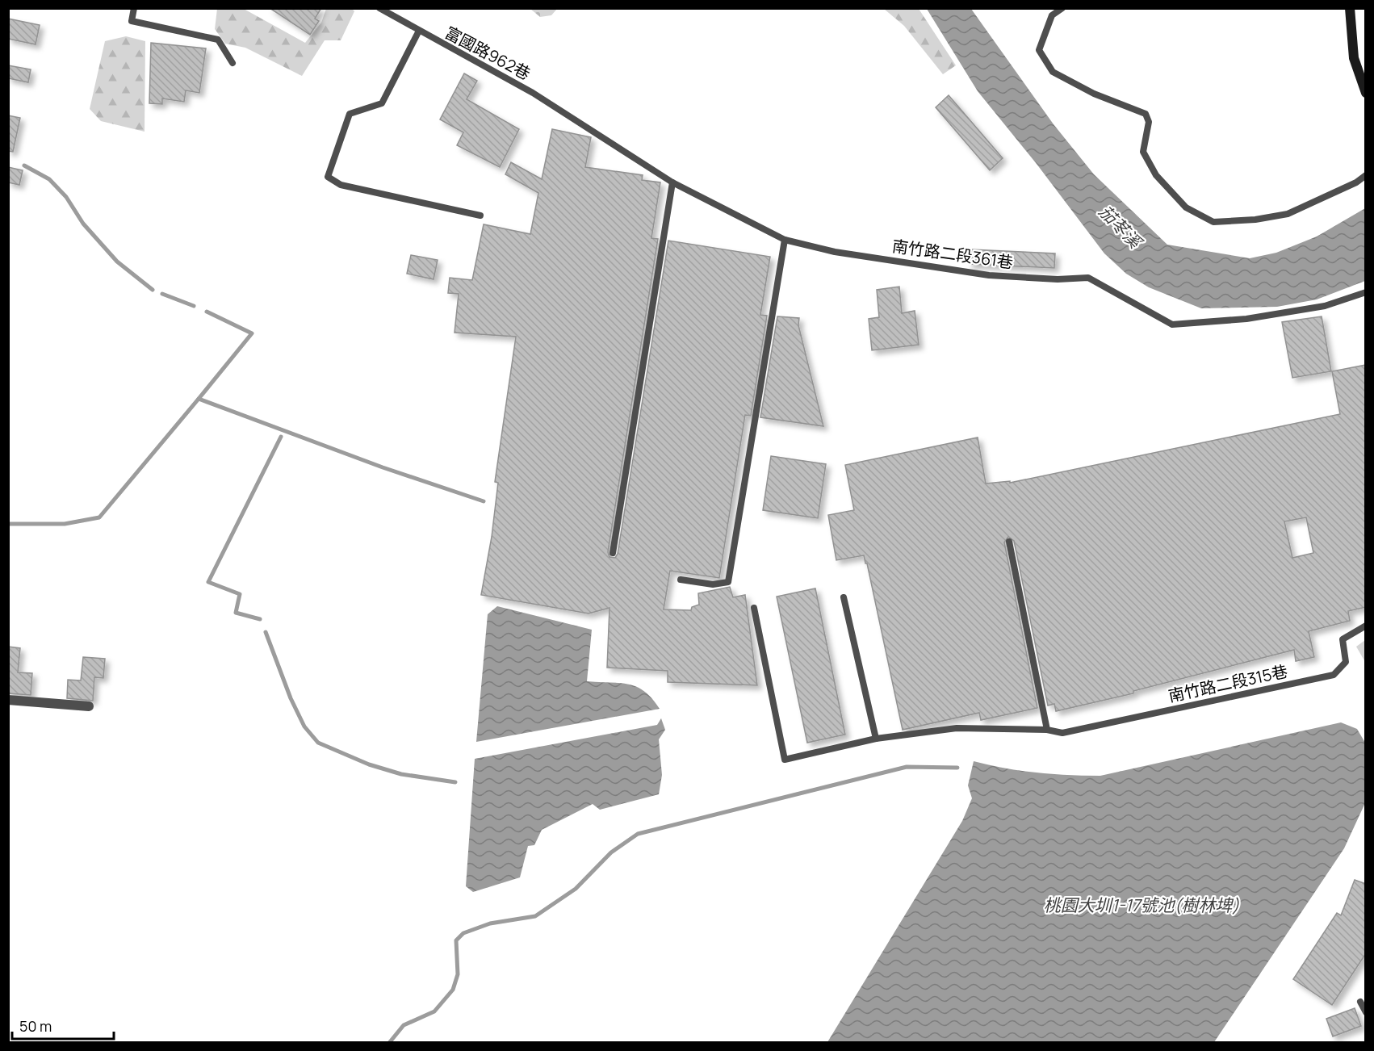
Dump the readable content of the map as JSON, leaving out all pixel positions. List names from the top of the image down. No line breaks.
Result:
{"streets":{"lane":["富國路962巷","南竹路二段361巷","南竹路二段315巷"]},"crossings":[["富國路962巷","南竹路二段361巷"]],"water":["茄苳溪","桃園大圳1-17號池(樹林埤)"],"scale_bar":"50 m"}
